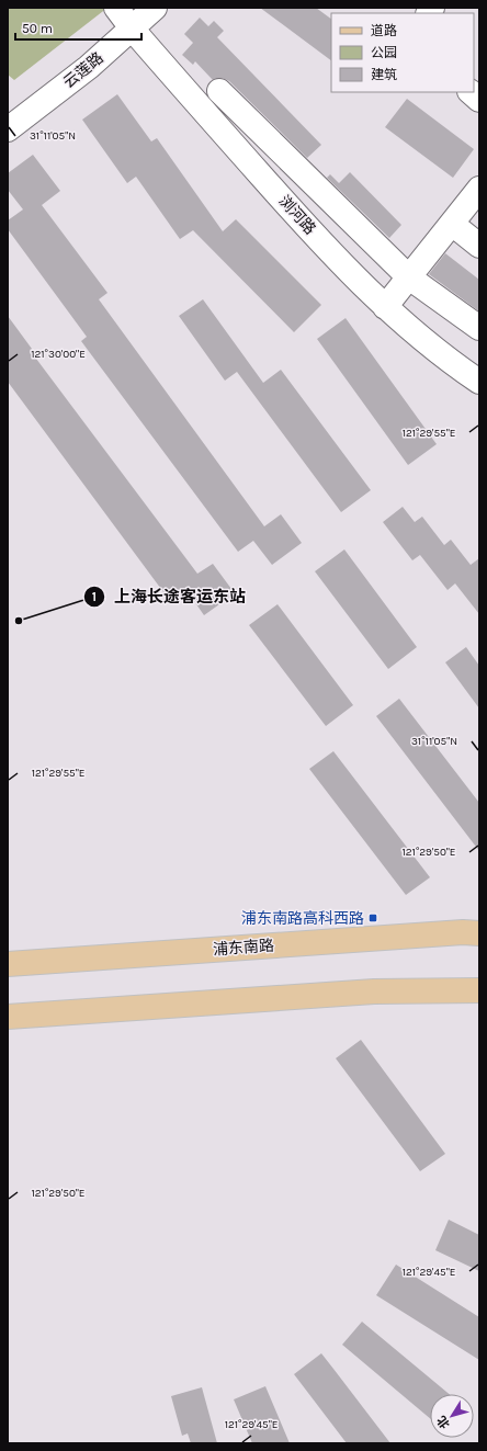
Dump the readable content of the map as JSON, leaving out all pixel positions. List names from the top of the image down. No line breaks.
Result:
{"streets":{"main road":["浦东南路"],"street":["云莲路","浏河路"]},"crossings":[["云莲路","浏河路"]],"places":{"other":["上海长途客运东站"],"transit":["浦东南路高科西路"]},"legend":["道路","公园","建筑"],"scale_bar":"50 m","north":"bottom left","coordinates":["31°11'05\"N","121°30'00\"E","121°29'55\"E","121°29'50\"E","121°29'45\"E"]}
